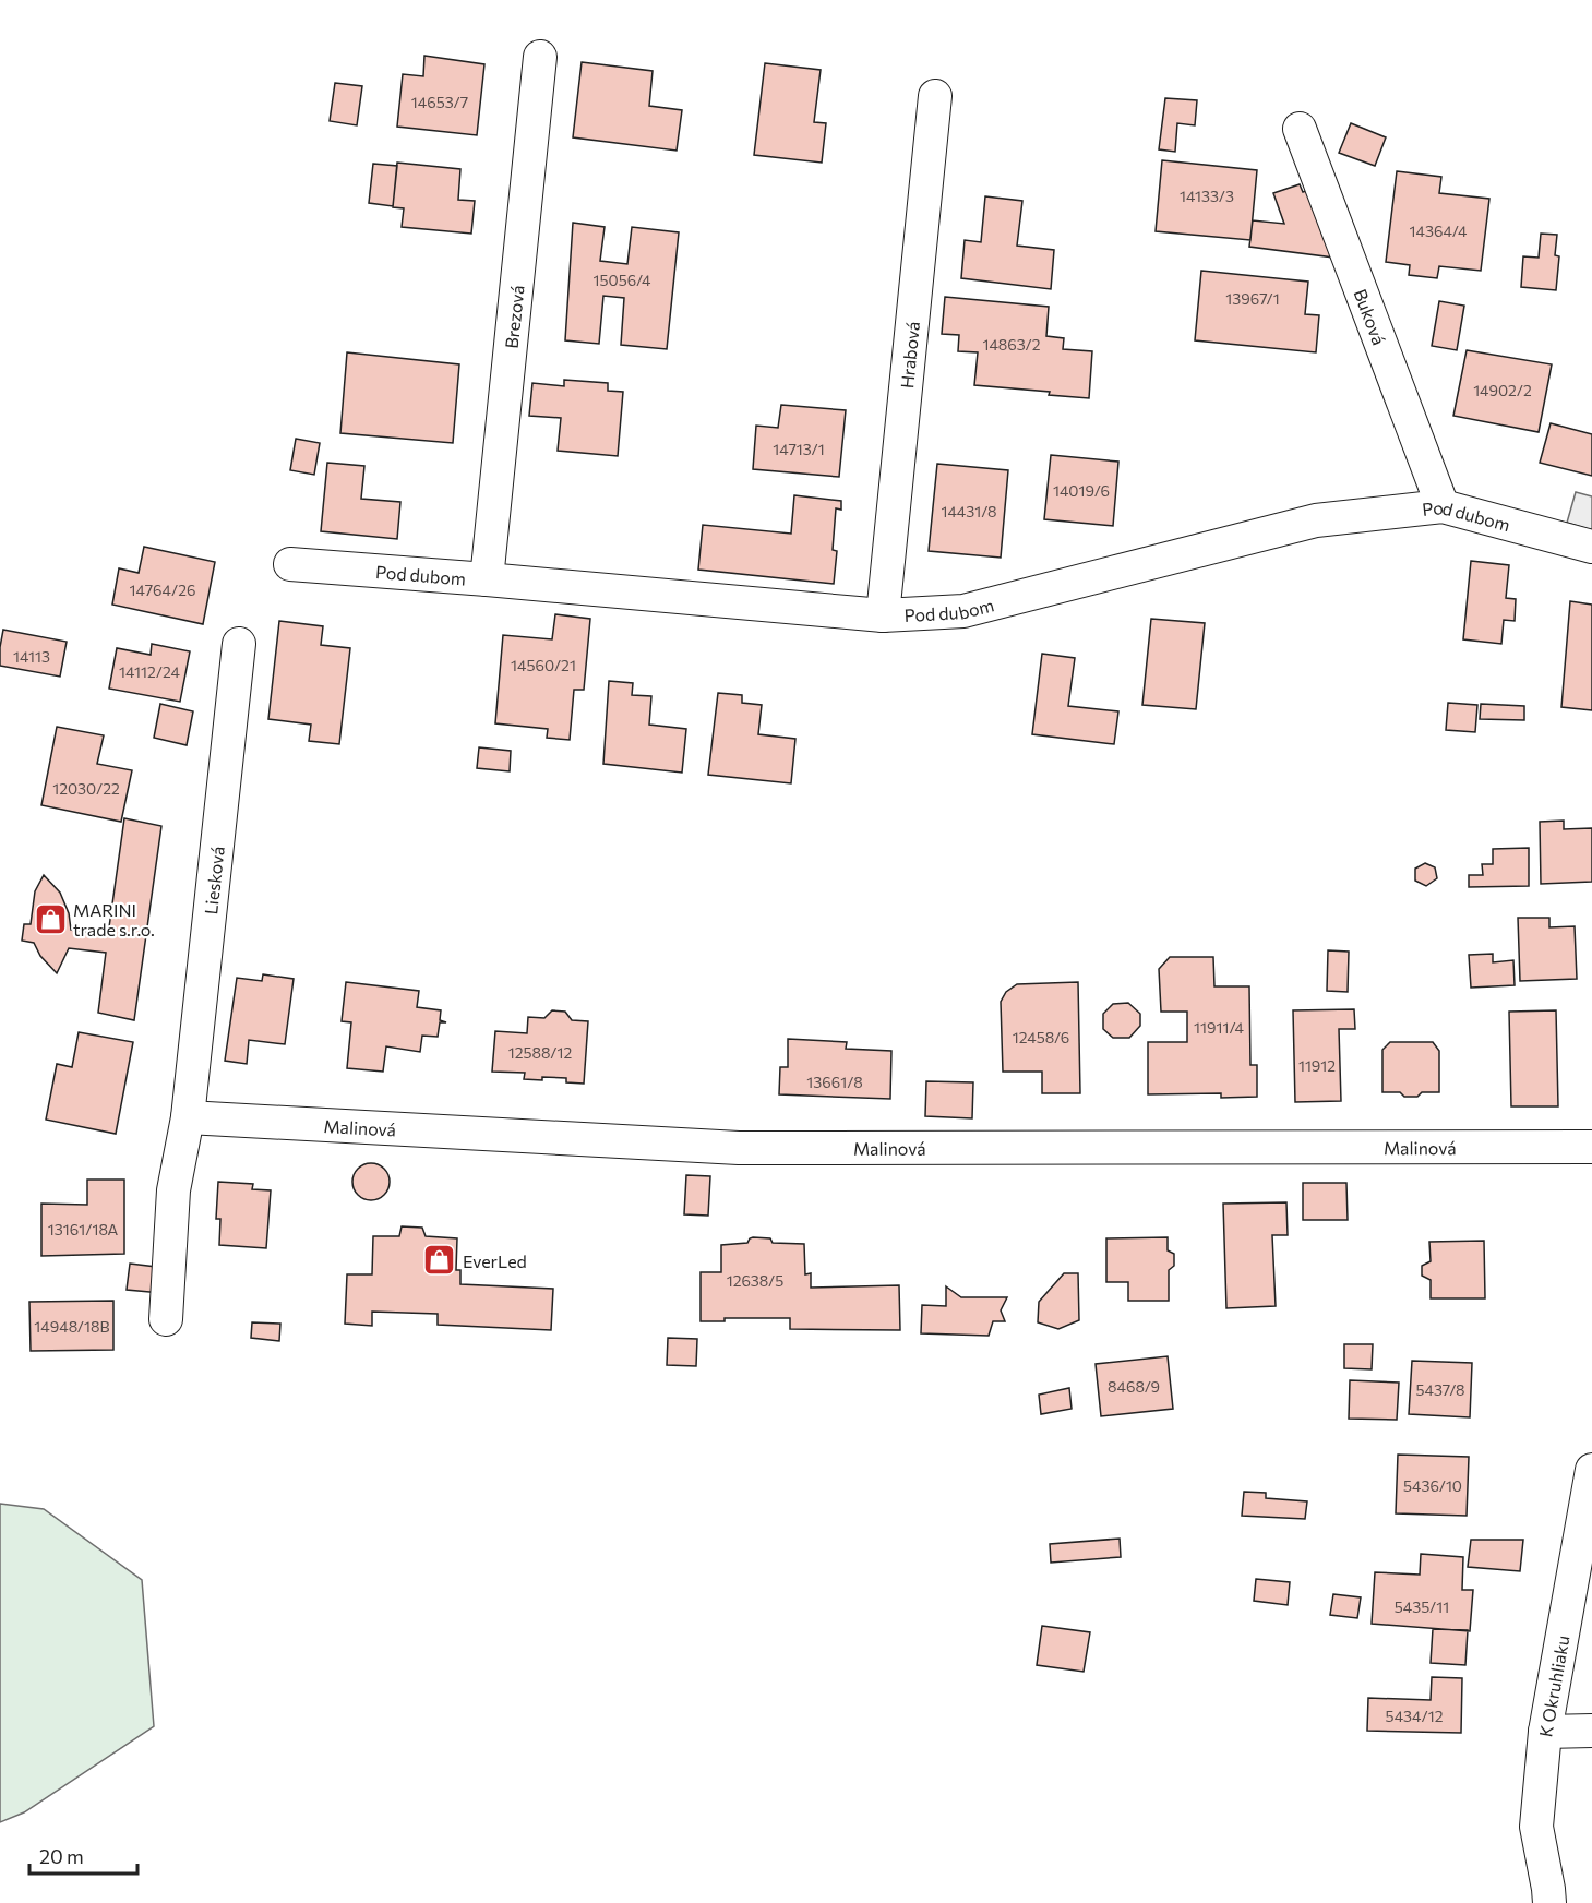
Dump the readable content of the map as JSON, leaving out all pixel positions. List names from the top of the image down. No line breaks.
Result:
{"streets":{"street":["Brezová","Buková","Hrabová","Pod dubom","Liesková","Malinová","K Okruhliaku"]},"crossings":[["Brezová","Pod dubom"],["Buková","Pod dubom"],["Hrabová","Pod dubom"],["Liesková","Malinová"]],"places":{"shop":["MARINI trade s.r.o.","EverLed"]},"house_numbers":["14653/7","14133/3","14364/4","15056/4","13967/1","14863/2","14902/2","14713/1","14019/6","14431/8","14764/26","14113","14560/21","14112/24","12030/22","11911/4","12458/6","12588/12","11912","13661/8","13161/18A","12638/5","14948/18B","8468/9","5437/8","5436/10","5435/11","5434/12"],"scale_bar":"20 m"}
